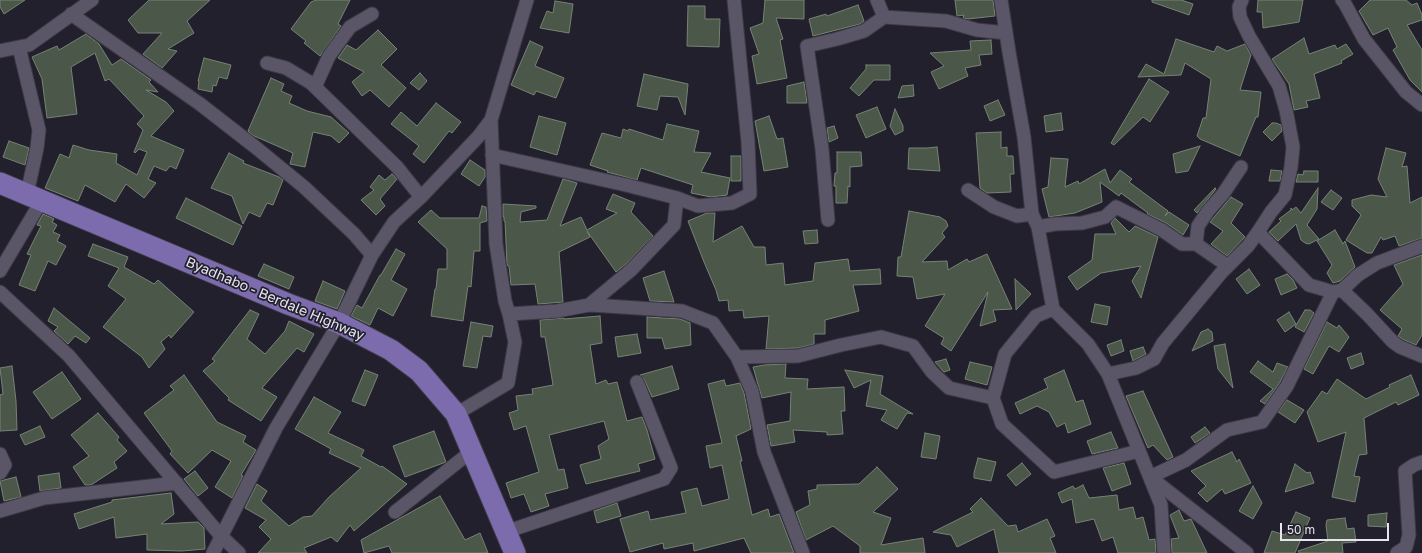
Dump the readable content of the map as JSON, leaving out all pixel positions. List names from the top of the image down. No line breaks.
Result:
{"streets":{"main road":["Byadhabo - Berdale Highway"]},"scale_bar":"50 m"}
